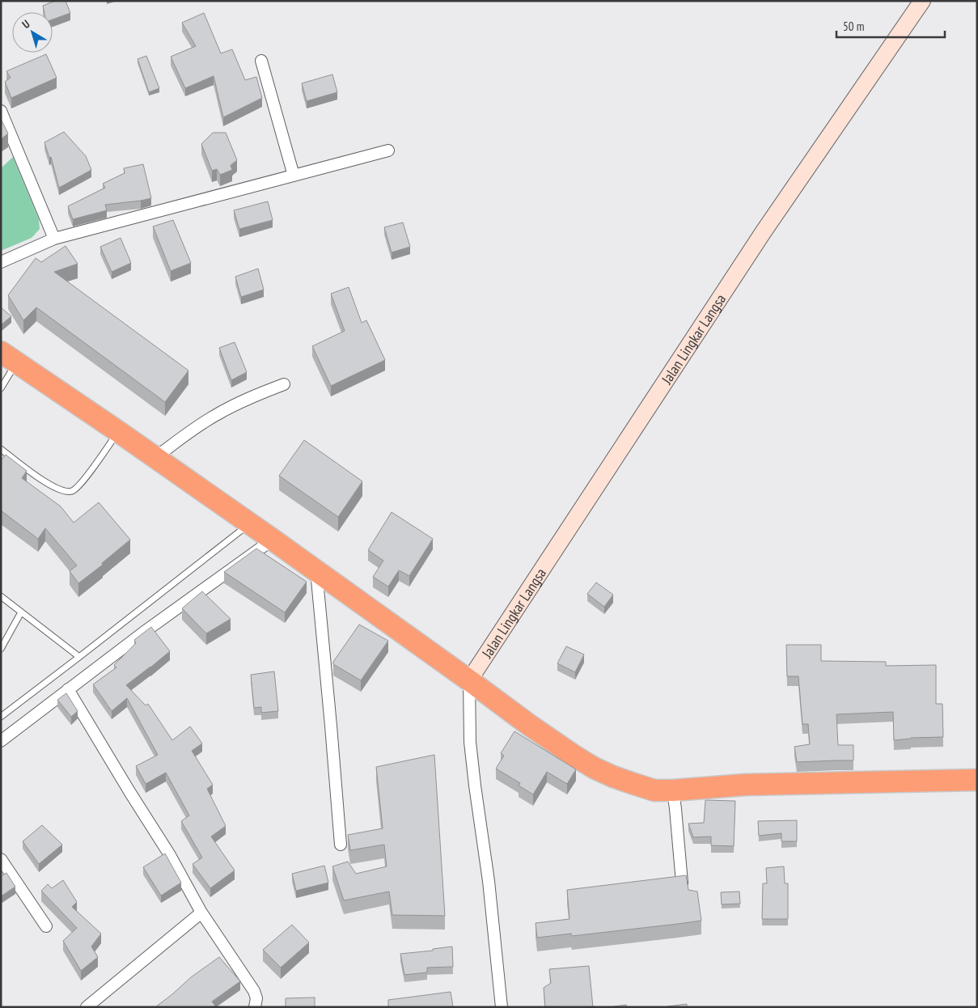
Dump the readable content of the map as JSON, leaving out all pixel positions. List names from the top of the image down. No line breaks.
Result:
{"streets":{"street":["Jalan Lingkar Langsa"]},"scale_bar":"50 m","north":"top left"}
